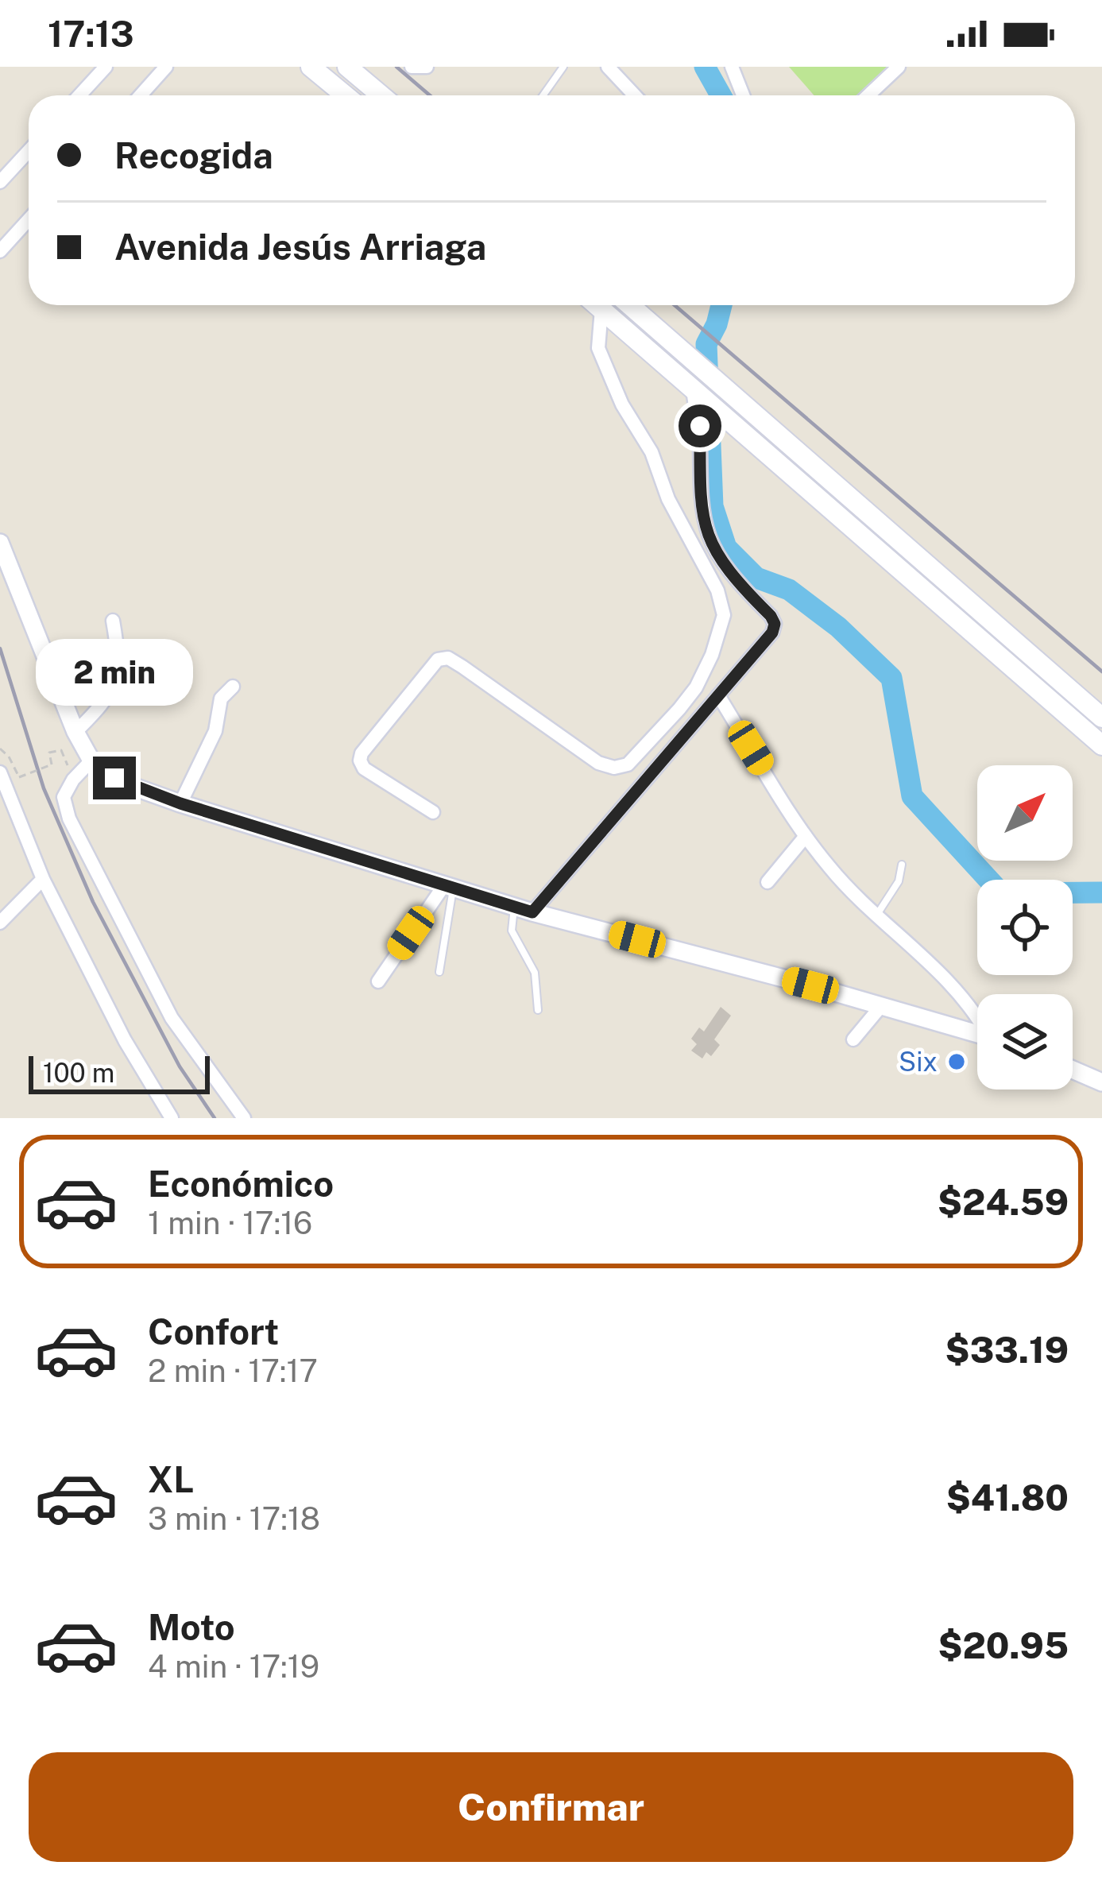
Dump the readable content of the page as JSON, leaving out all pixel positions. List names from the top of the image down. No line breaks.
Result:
{"places":["Six"],"scale_bar":"100 m","north":"top right","page":{"status":"17:13","banner":["Recogida","Avenida Jesús Arriaga"],"bubble":"2 min","scale":"100 m","list":[{"name":"Económico","note":"1 min · 17:16","value":"$24.59"},{"name":"Confort","note":"2 min · 17:17","value":"$33.19"},{"name":"XL","note":"3 min · 17:18","value":"$41.80"},{"name":"Moto","note":"4 min · 17:19","value":"$20.95"}],"buttons":"Confirmar"}}
